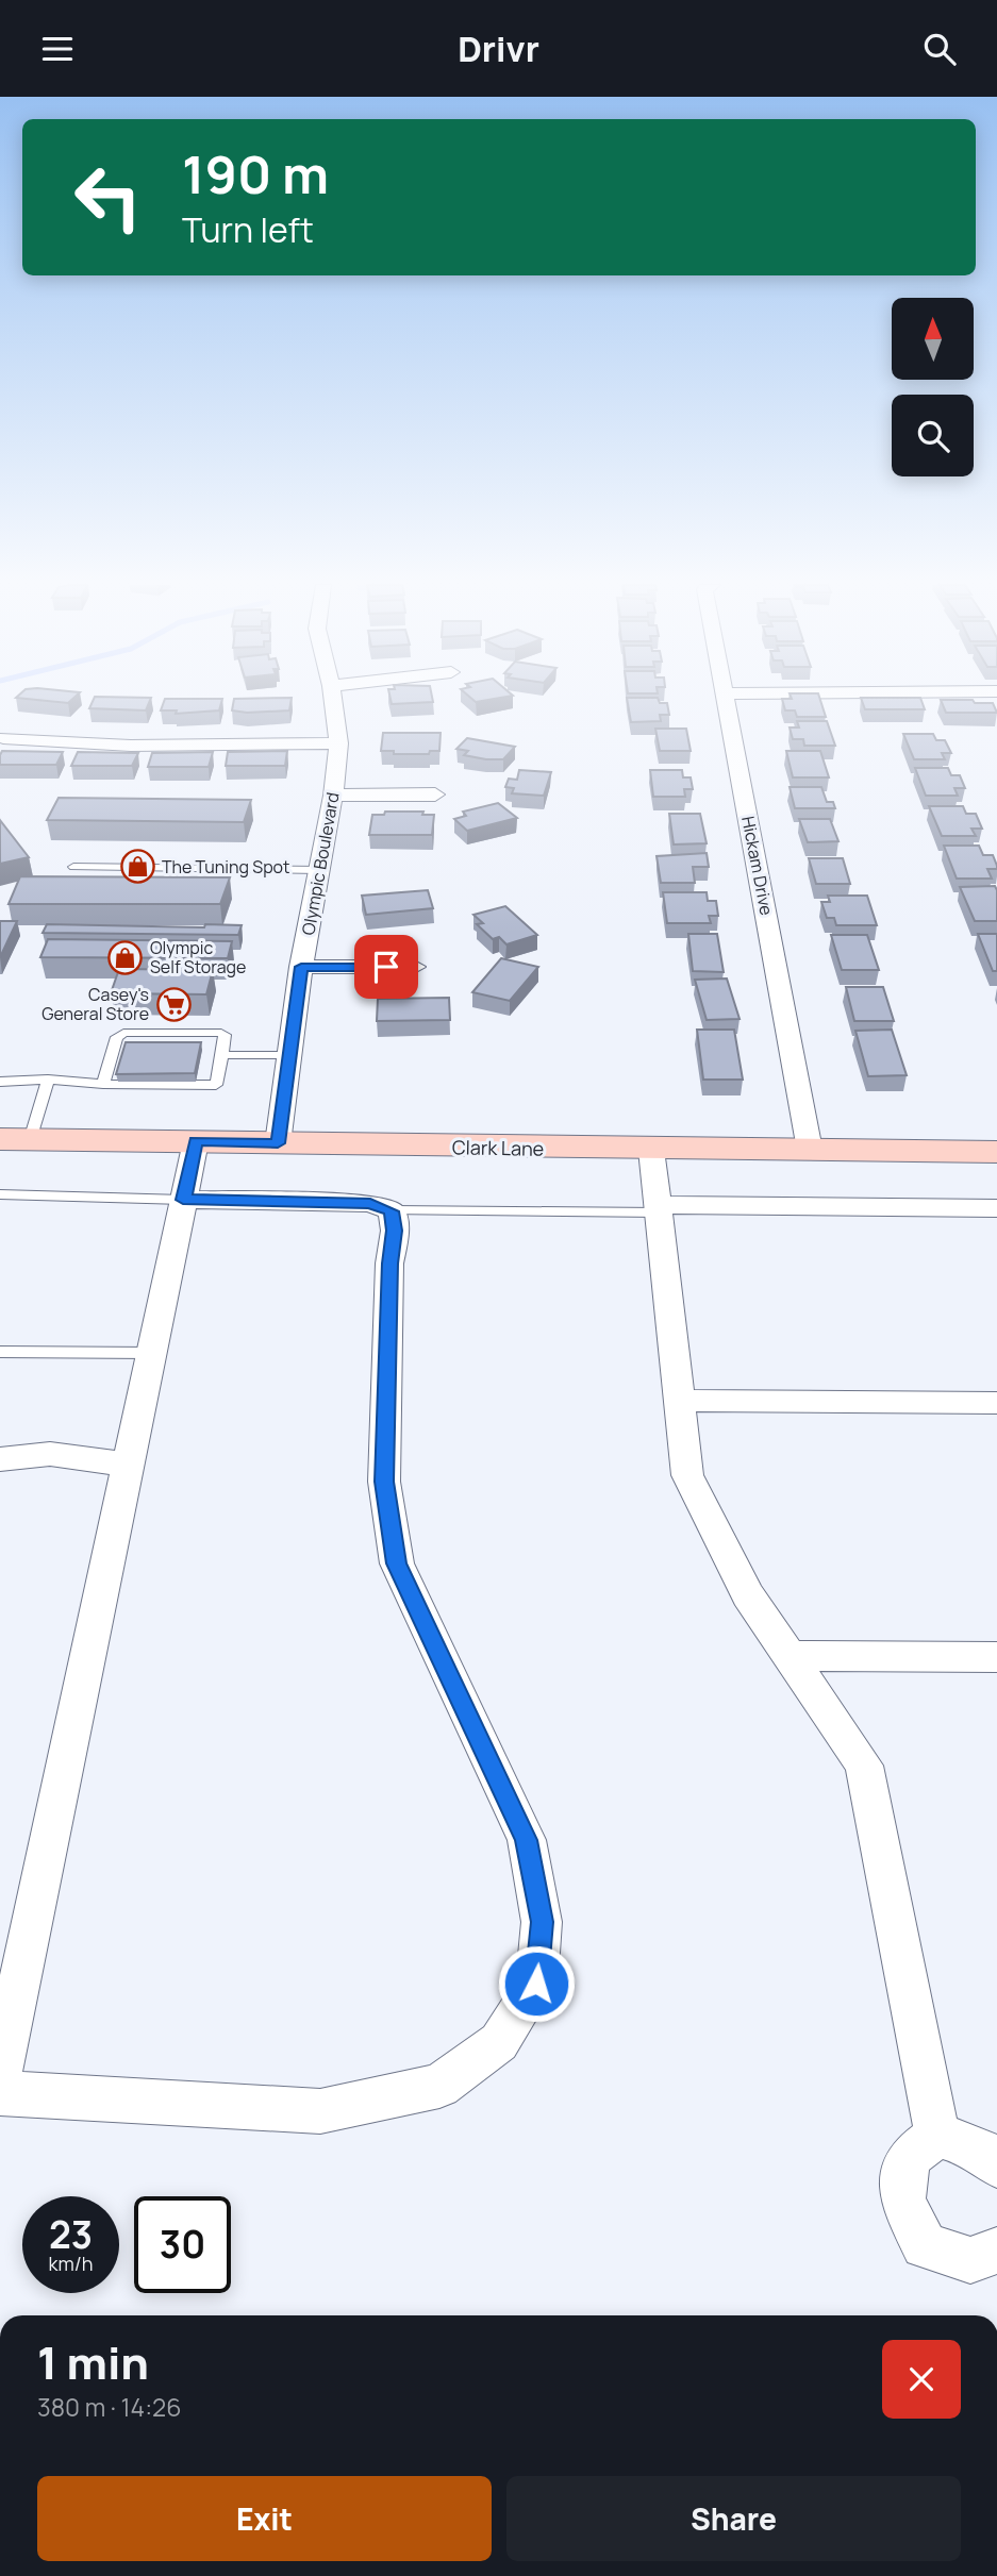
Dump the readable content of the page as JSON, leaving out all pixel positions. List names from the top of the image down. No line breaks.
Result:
{"streets":{"main road":["Clark Lane"],"street":["Olympic Boulevard","Hickam Drive"]},"crossings":[["Olympic Boulevard","Clark Lane"],["Hickam Drive","Clark Lane"]],"places":{"shop":["The Tuning Spot","Olympic Self Storage"],"supermarket":["Casey's General Store"]},"north":"top","page":{"header":"Drivr","turn":["190 m","Turn left"],"speed":"23 km/h","limit":"30","heading":["1 min","380 m · 14:26"],"buttons":["Exit","Share"]}}
